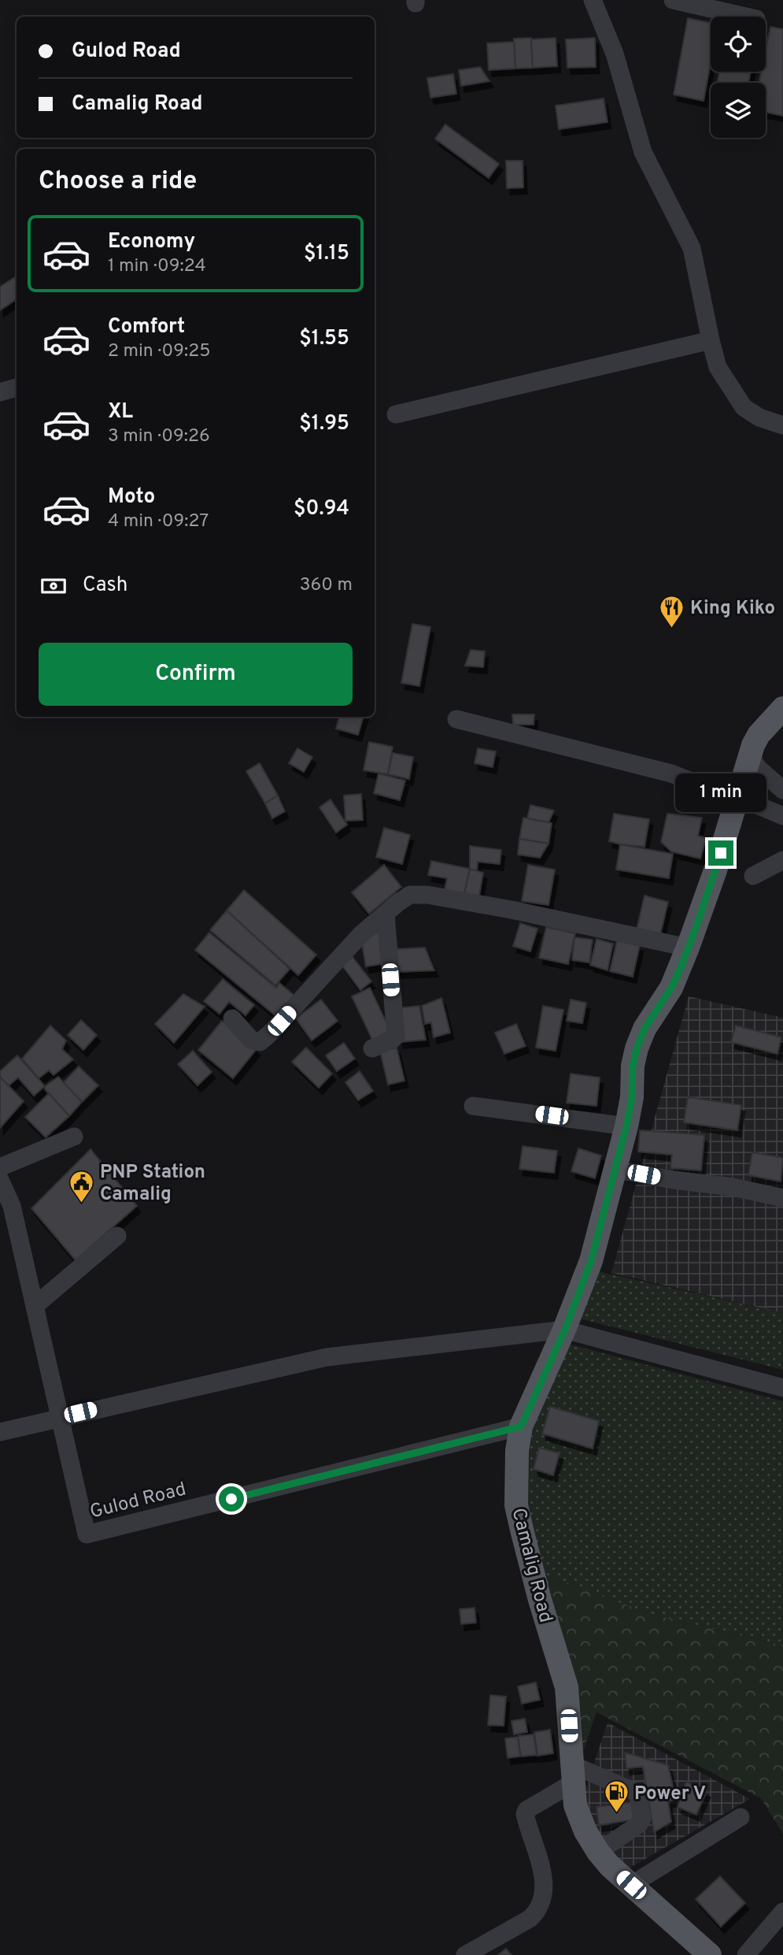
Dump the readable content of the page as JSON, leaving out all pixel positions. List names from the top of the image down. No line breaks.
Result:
{"streets":{"main road":["Camalig Road"],"street":["Gulod Road"]},"crossings":[["Gulod Road","Camalig Road"]],"places":{"restaurant":["King Kiko"],"public building":["PNP Station Camalig"],"fuel station":["Power V"]},"page":{"banner":["Gulod Road","Camalig Road"],"heading":"Choose a ride","list":[{"name":"Economy","note":"1 min · 09:24","value":"$1.15"},{"name":"Comfort","note":"2 min · 09:25","value":"$1.55"},{"name":"XL","note":"3 min · 09:26","value":"$1.95"},{"name":"Moto","note":"4 min · 09:27","value":"$0.94"}],"pay":["Cash","360 m"],"buttons":"Confirm","bubble":"1 min"}}
